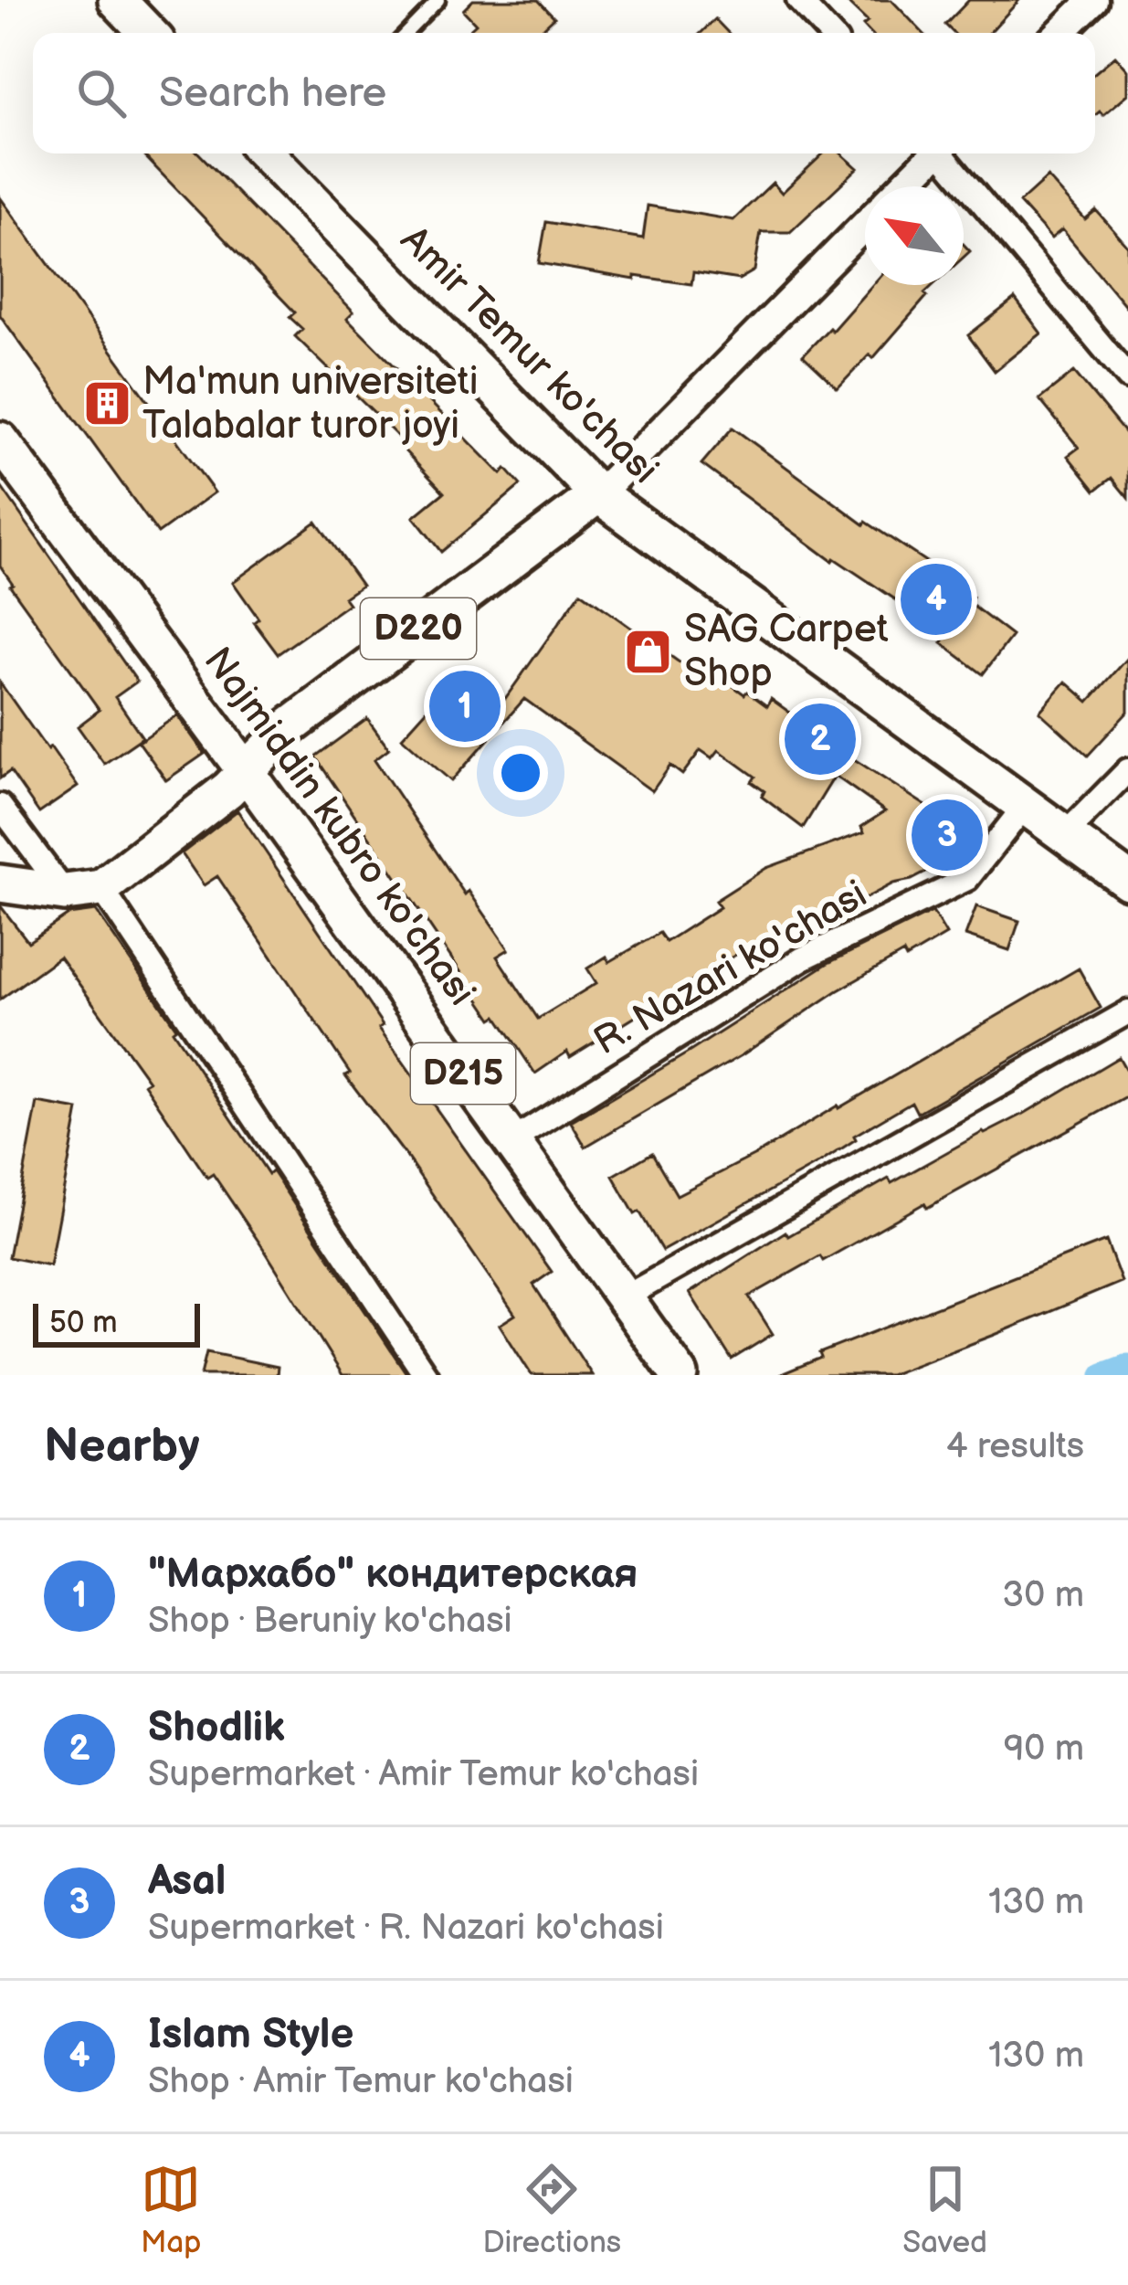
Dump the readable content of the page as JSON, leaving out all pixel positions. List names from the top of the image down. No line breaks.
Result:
{"streets":{"main road":["Amir Temur ko'chasi","D220","Najmiddin kubro ko'chasi","D215"],"street":["R. Nazari ko'chasi"]},"crossings":[["Amir Temur ko'chasi","D220"],["Amir Temur ko'chasi","R. Nazari ko'chasi"],["D220","Najmiddin kubro ko'chasi"],["Najmiddin kubro ko'chasi","R. Nazari ko'chasi"]],"places":{"building":["Ma'mun universiteti Talabalar turor joyi"],"shop":["SAG Carpet Shop"]},"scale_bar":"50 m","north":"top left","page":{"search":"Search here","pins":["4","1","2","3"],"scale":"50 m","heading":["Nearby","4 results"],"list":[{"mark":"1","name":"\"Мархабо\" кондитерская","note":"Shop · Beruniy ko'chasi","value":"30 m"},{"mark":"2","name":"Shodlik","note":"Supermarket · Amir Temur ko'chasi","value":"90 m"},{"mark":"3","name":"Asal","note":"Supermarket · R. Nazari ko'chasi","value":"130 m"},{"mark":"4","name":"Islam Style","note":"Shop · Amir Temur ko'chasi","value":"130 m"}],"nav":["Map","Directions","Saved"]}}
